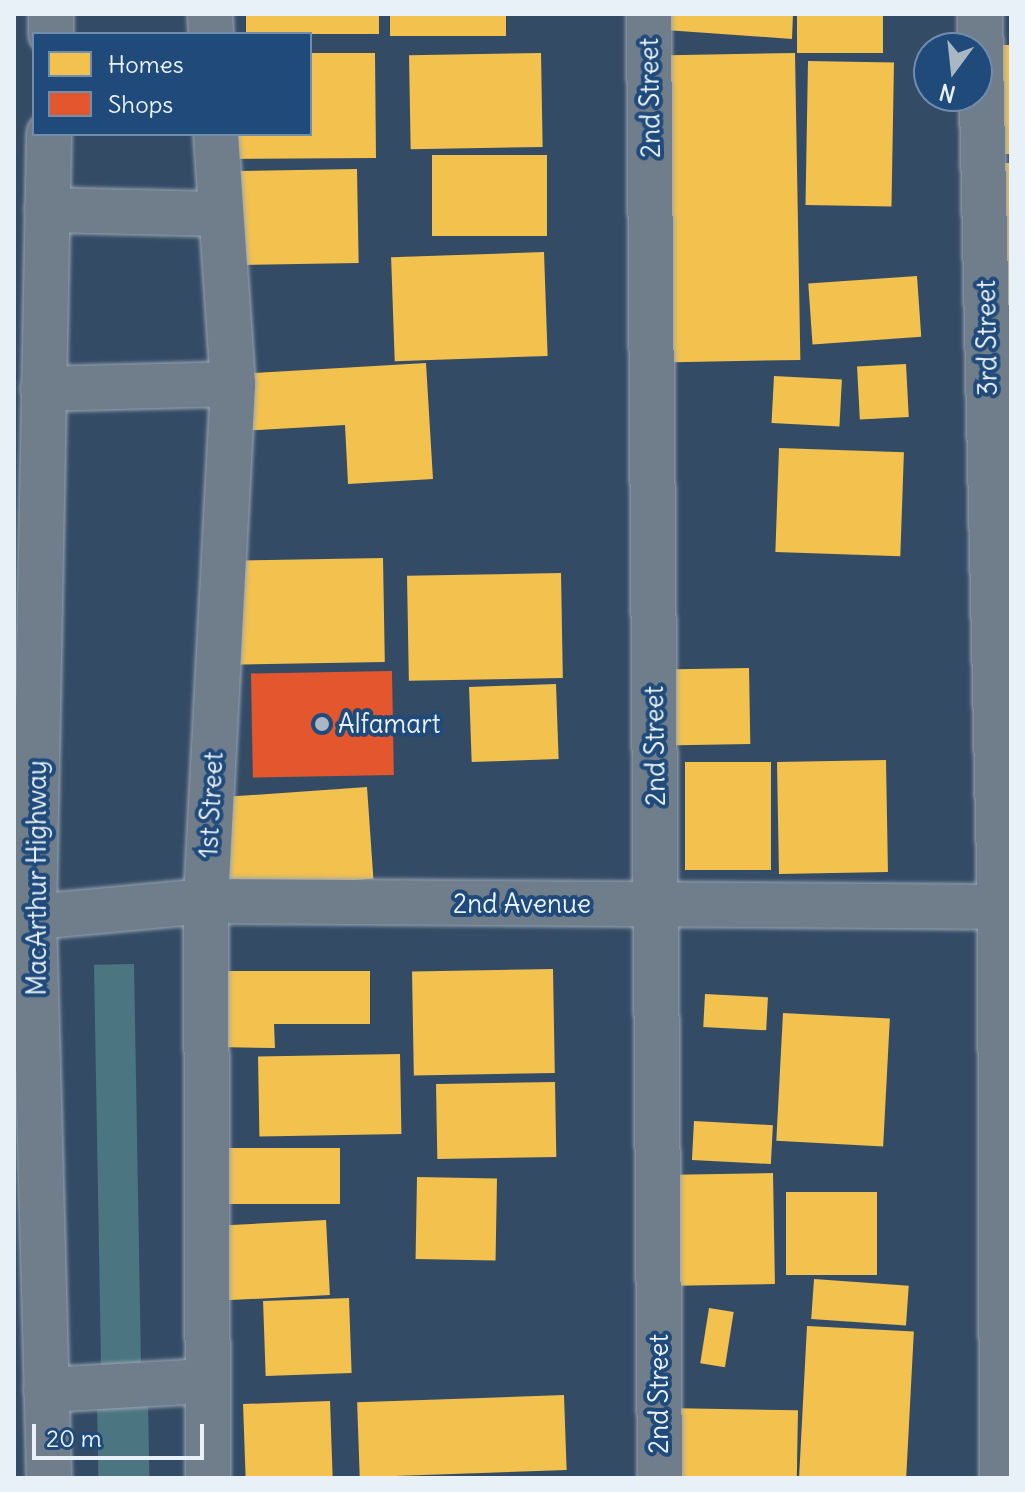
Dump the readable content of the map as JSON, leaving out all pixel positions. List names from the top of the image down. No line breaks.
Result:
{"streets":{"main road":["2nd Street","3rd Street","1st Street","MacArthur Highway","2nd Avenue"]},"crossings":[["2nd Street","2nd Avenue"],["3rd Street","2nd Avenue"],["1st Street","2nd Avenue"],["MacArthur Highway","2nd Avenue"]],"places":["Alfamart"],"legend":["Homes","Shops"],"scale_bar":"20 m","north":"bottom"}
